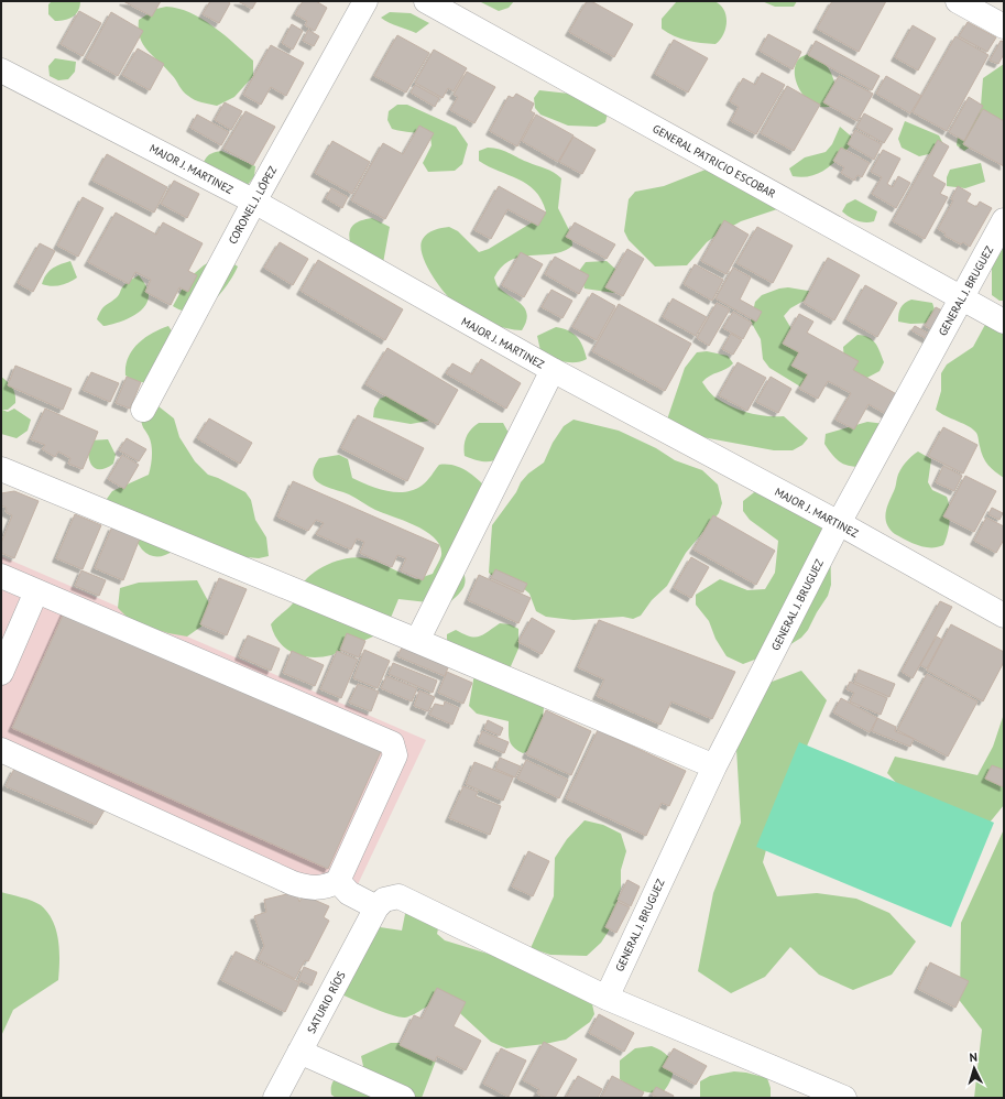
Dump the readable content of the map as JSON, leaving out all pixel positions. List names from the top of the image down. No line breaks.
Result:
{"streets":{"street":["GENERAL PATRICIO ESCOBAR","MAJOR J. MARTINEZ","CORONEL J. LÓPEZ","GENERAL J. BRUGUEZ","SATURIO RÍOS"]},"crossings":[["GENERAL PATRICIO ESCOBAR","GENERAL J. BRUGUEZ"],["MAJOR J. MARTINEZ","CORONEL J. LÓPEZ"],["MAJOR J. MARTINEZ","GENERAL J. BRUGUEZ"]],"north":"top"}
